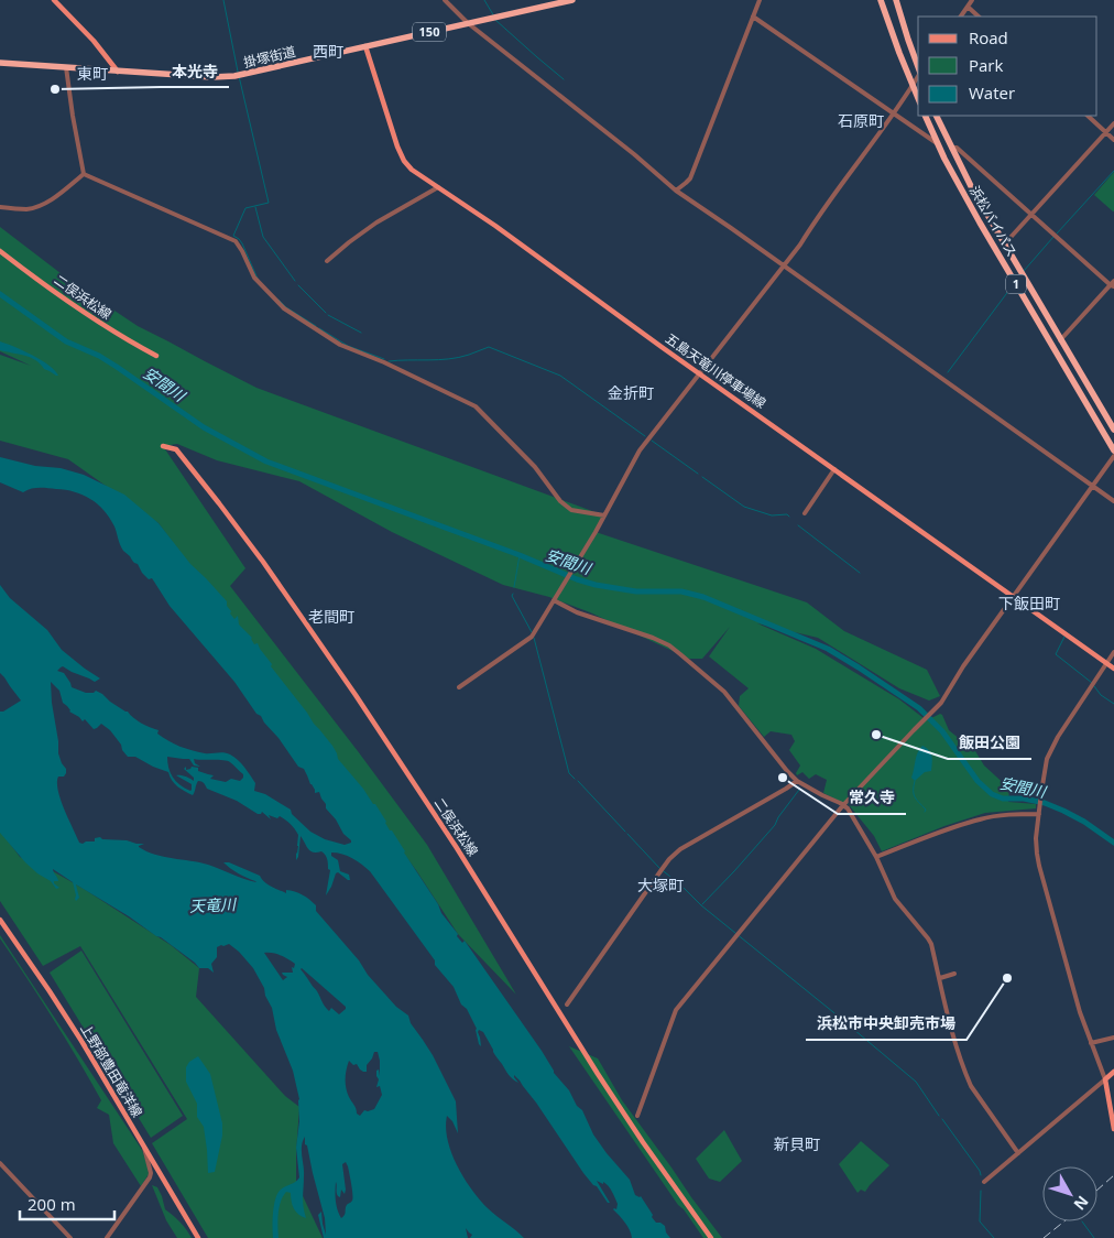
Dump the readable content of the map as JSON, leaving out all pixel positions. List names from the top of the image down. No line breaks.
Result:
{"streets":{"highway":["150","掛塚街道","浜松バイパス","1"],"main road":["二俣浜松線","五島天竜川停車場線","上野部豊田竜洋線"]},"crossings":[["掛塚街道","五島天竜川停車場線"]],"districts":["西町","東町","石原町","金折町","下飯田町","老間町","大塚町","新貝町"],"water":["安間川","天竜川"],"places":["本光寺","飯田公園","常久寺","浜松市中央卸売市場"],"legend":["Road","Park","Water"],"scale_bar":"200 m","north":"bottom right"}
